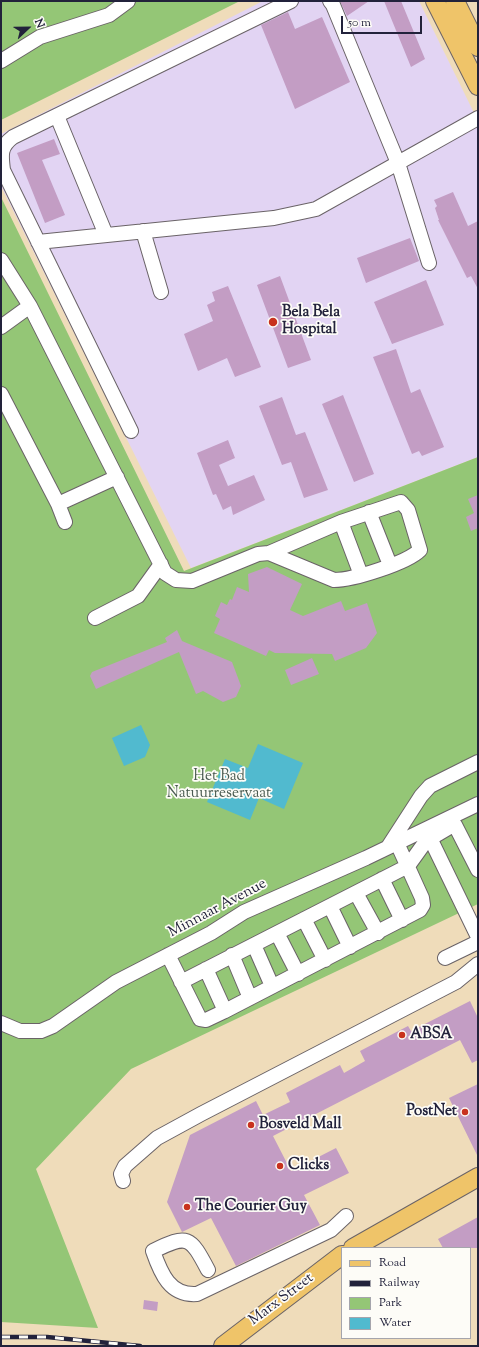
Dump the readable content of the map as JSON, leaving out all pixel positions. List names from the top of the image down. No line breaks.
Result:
{"streets":{"main road":["Marx Street"],"street":["Minnaar Avenue"]},"parks":["Het Bad Natuurreservaat"],"places":["Bela Bela Hospital","ABSA","PostNet","Bosveld Mall","Clicks","The Courier Guy"],"legend":["Road","Railway","Park","Water"],"scale_bar":"50 m","north":"right"}
